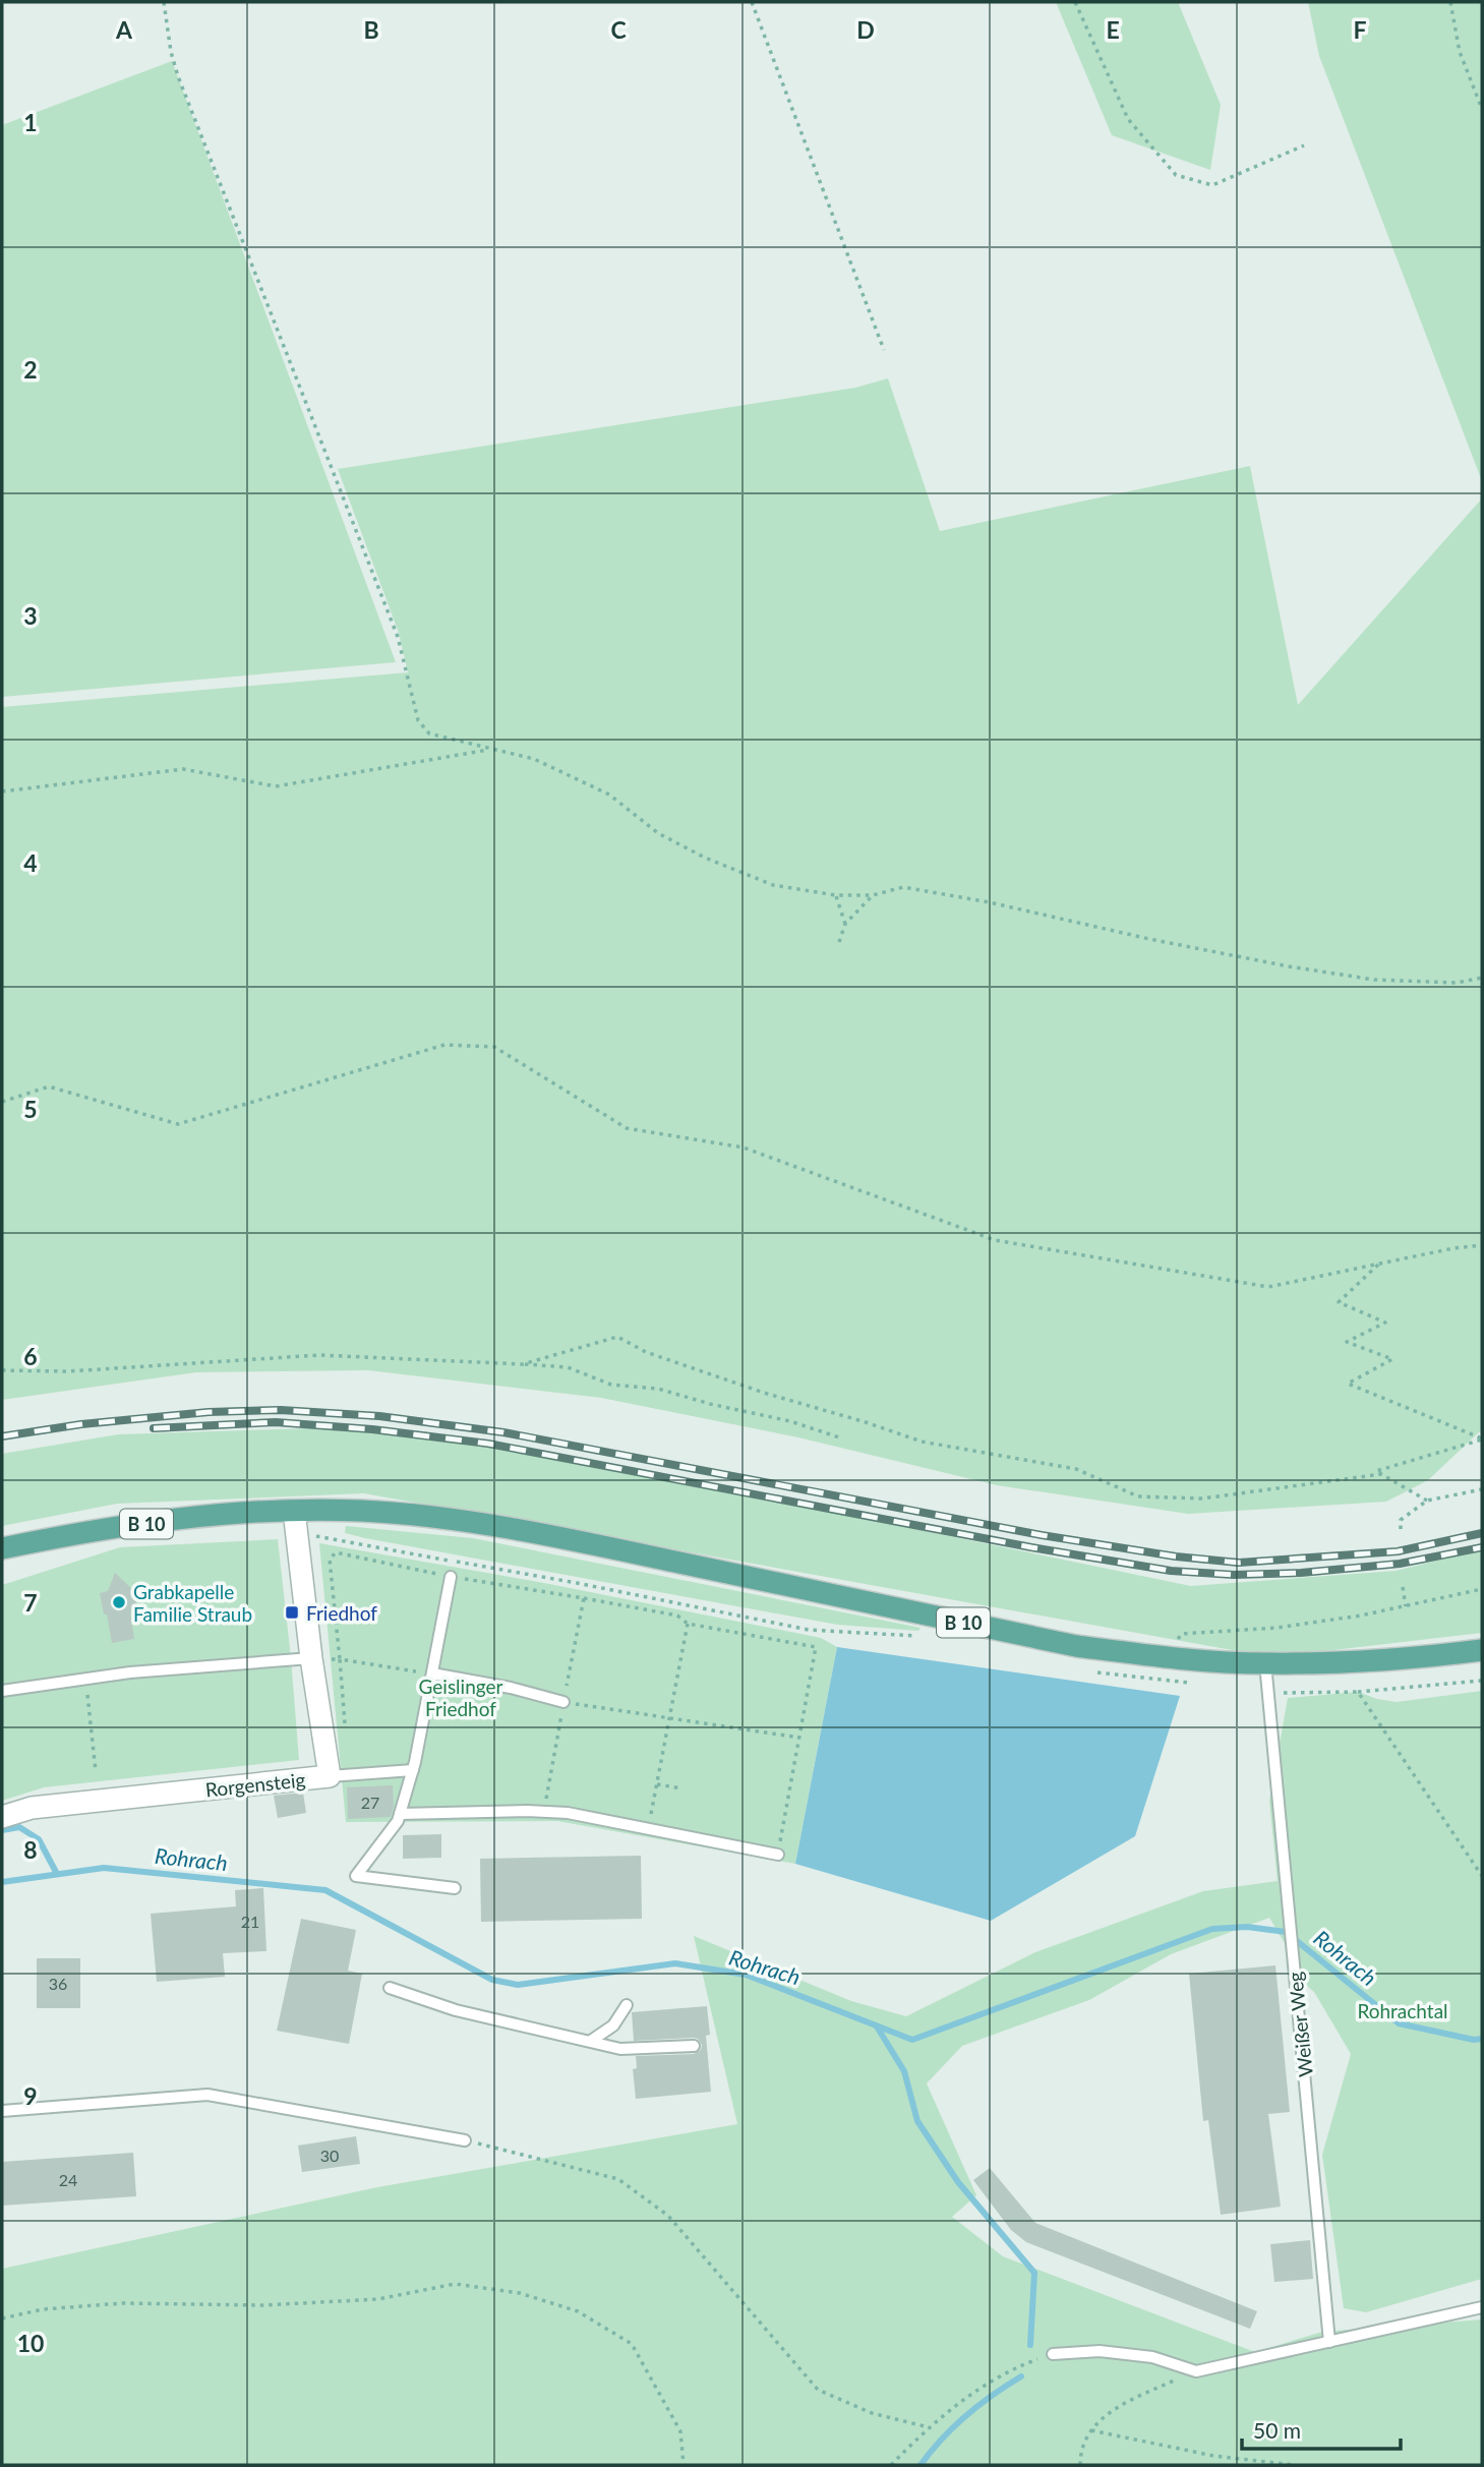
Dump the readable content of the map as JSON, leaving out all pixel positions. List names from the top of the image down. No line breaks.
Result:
{"streets":{"main road":["B 10"],"street":["Rorgensteig"],"lane":["Weißer Weg"]},"crossings":[["B 10","Rorgensteig"],["B 10","Weißer Weg"]],"water":["Rohrach"],"parks":["Geislinger Friedhof","Rohrachtal"],"places":{"other":["Grabkapelle Familie Straub"],"transit":["Friedhof"]},"house_numbers":["27","21","36","30","24"],"scale_bar":"50 m","grid":{"columns":["A","B","C","D","E","F"],"rows":["1","2","3","4","5","6","7","8","9","10"]}}
